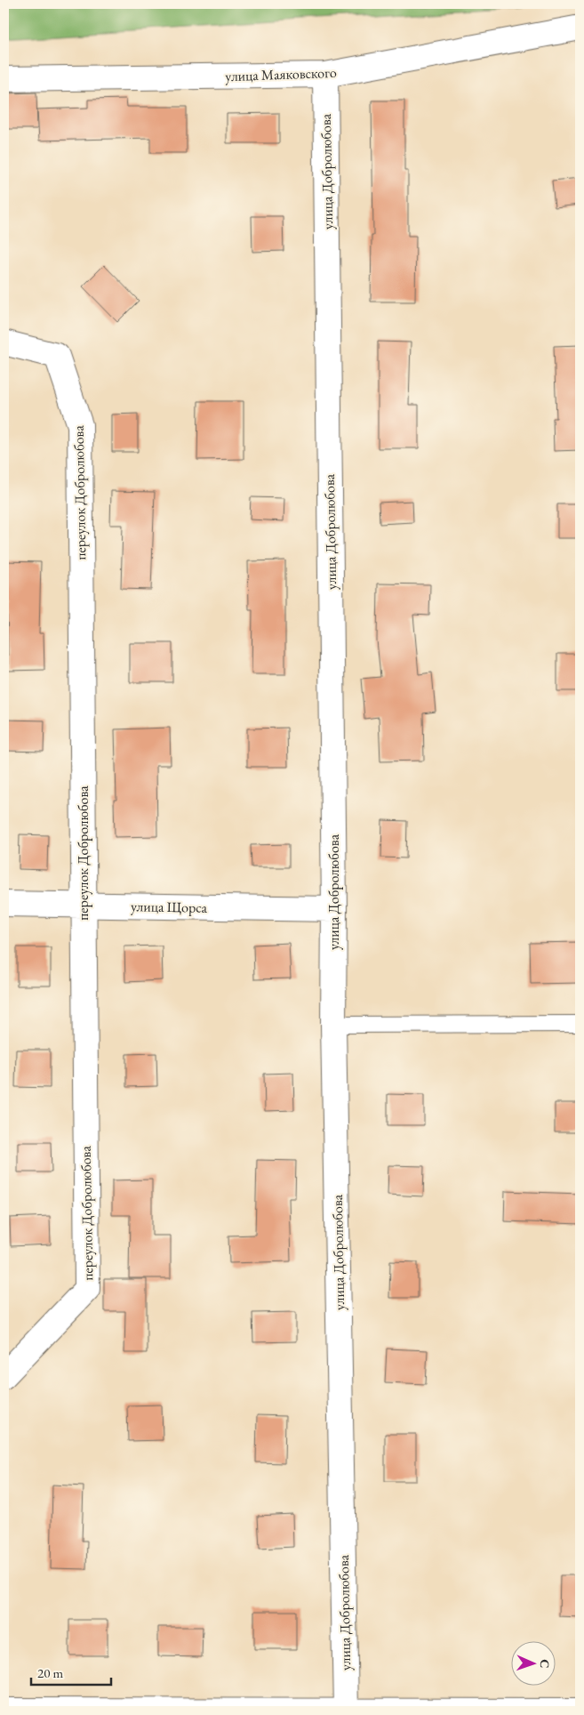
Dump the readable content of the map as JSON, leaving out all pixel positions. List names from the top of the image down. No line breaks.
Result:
{"streets":{"street":["улица Маяковского","улица Добролюбова","переулок Добролюбова","улица Щорса"]},"crossings":[["улица Маяковского","улица Добролюбова"],["улица Добролюбова","улица Щорса"],["переулок Добролюбова","улица Щорса"]],"scale_bar":"20 m","north":"right"}
